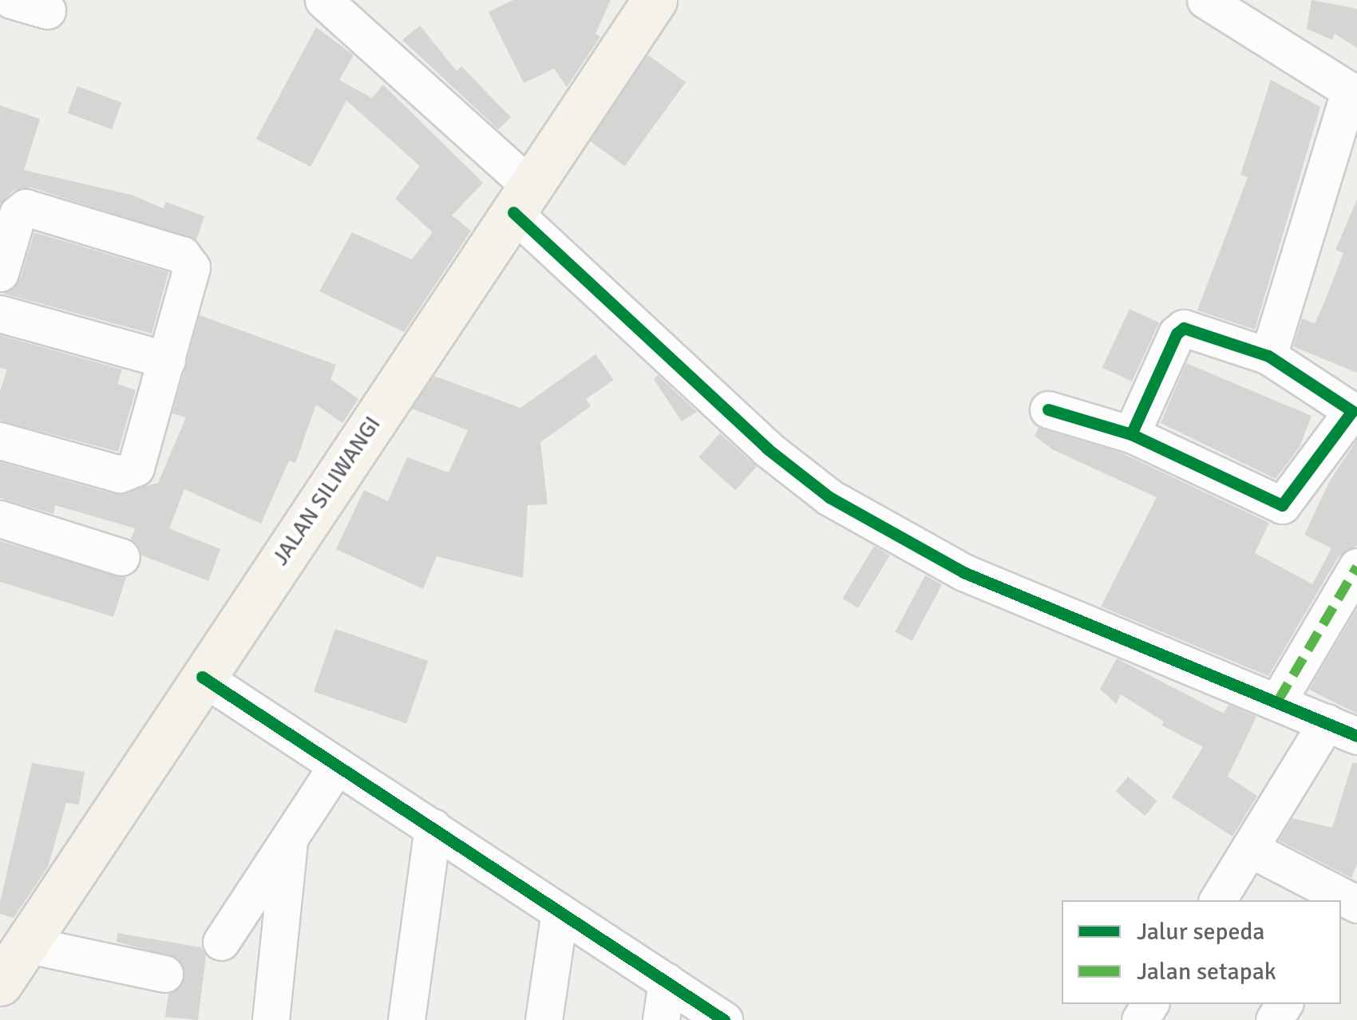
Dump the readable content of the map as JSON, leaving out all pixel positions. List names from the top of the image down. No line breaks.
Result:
{"streets":{"main road":["JALAN SILIWANGI"]},"legend":["Jalur sepeda","Jalan setapak"]}
